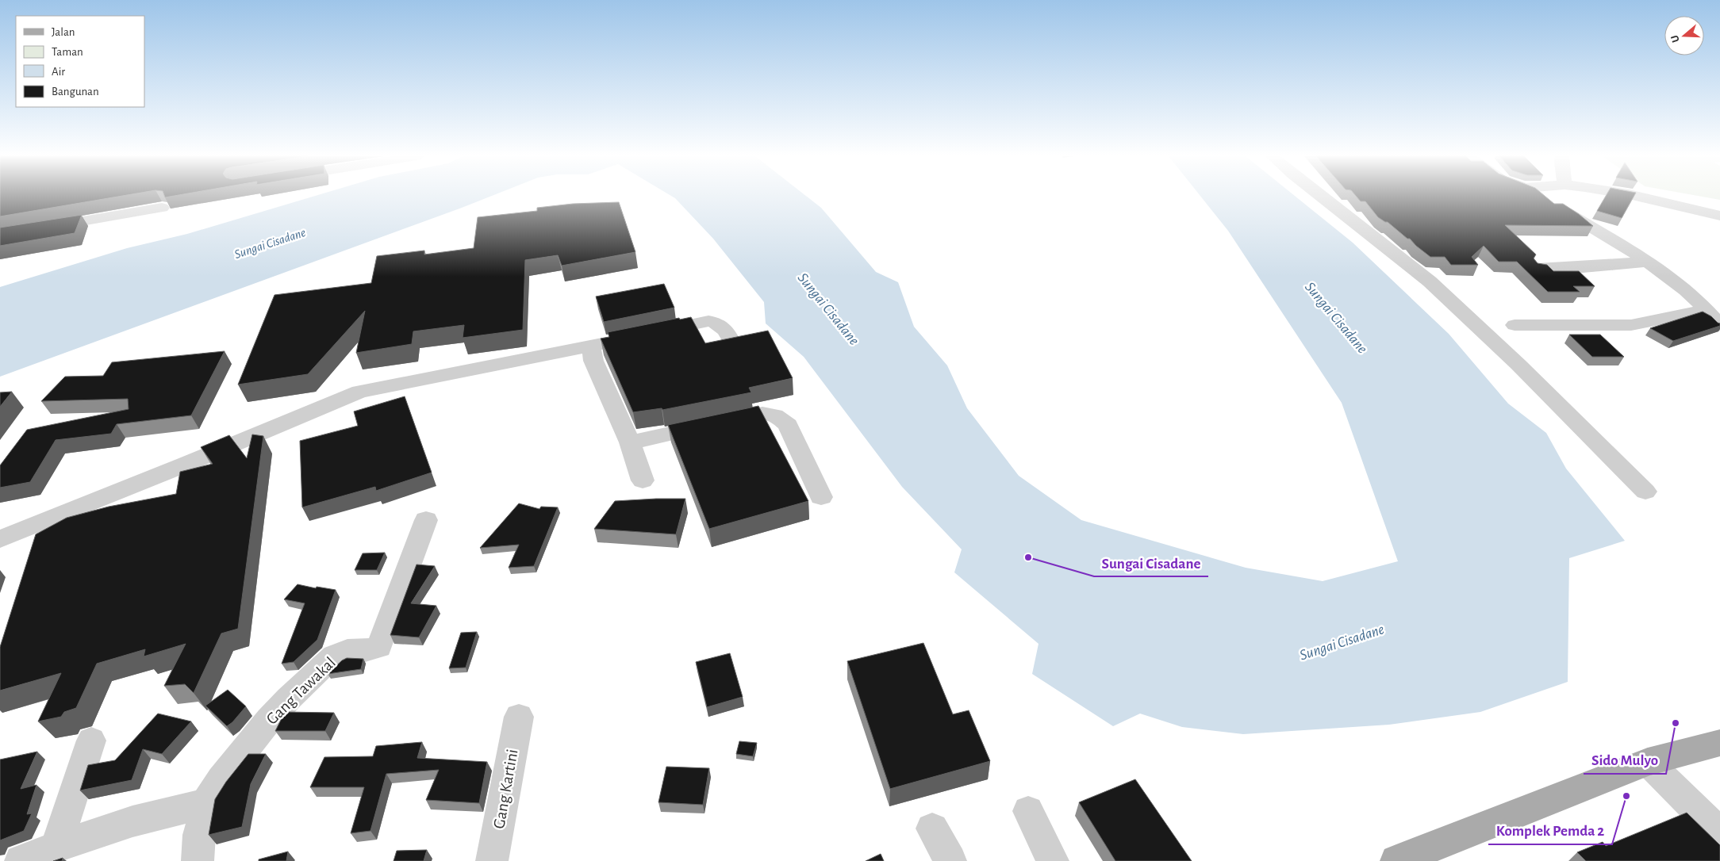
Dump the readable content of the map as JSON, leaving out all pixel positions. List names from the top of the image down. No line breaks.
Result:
{"streets":{"street":["Gang Tawakal","Gang Kartini"]},"water":["Sungai Cisadane"],"places":["Sungai Cisadane","Sido Mulyo","Komplek Pemda 2"],"legend":["Jalan","Taman","Air","Bangunan"],"north":"left"}
